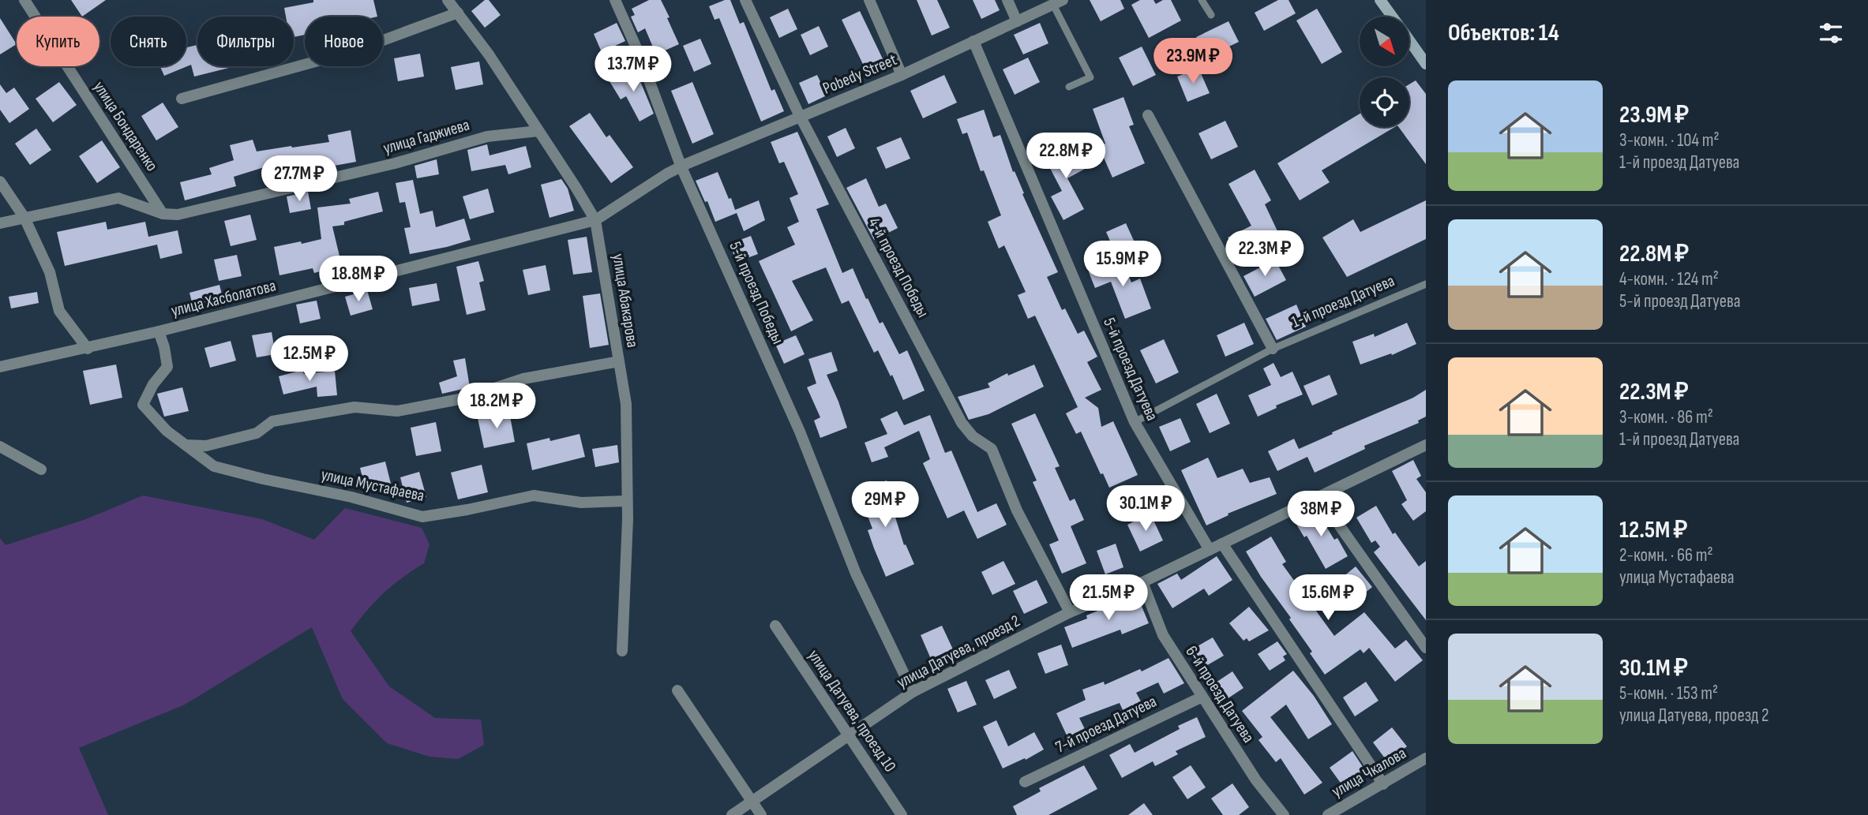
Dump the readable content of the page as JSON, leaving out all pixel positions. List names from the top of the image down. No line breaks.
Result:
{"streets":{"street":["Pobedy Street","улица Бондаренко","улица Гаджиева","4-й проезд Победы","5-й проезд Победы","улица Хасболатова","улица Абакарова","5-й проезд Датуева","улица Мустафаева","улица Датуева, проезд 2","6-й проезд Датуева","улица Датуева, проезд 10","7-й проезд Датуева","улица Чкалова"],"lane":["1-й проезд Датуева"]},"crossings":[["Pobedy Street","4-й проезд Победы"],["Pobedy Street","5-й проезд Победы"],["Pobedy Street","улица Хасболатова"],["Pobedy Street","5-й проезд Датуева"],["улица Бондаренко","улица Гаджиева"],["улица Гаджиева","улица Абакарова"],["4-й проезд Победы","улица Датуева, проезд 2"],["5-й проезд Победы","улица Датуева, проезд 2"],["улица Хасболатова","улица Абакарова"],["улица Хасболатова","улица Мустафаева"],["улица Абакарова","улица Мустафаева"],["1-й проезд Датуева","5-й проезд Датуева"],["5-й проезд Датуева","улица Датуева, проезд 2"],["улица Датуева, проезд 2","6-й проезд Датуева"],["улица Датуева, проезд 2","улица Датуева, проезд 10"],["6-й проезд Датуева","7-й проезд Датуева"]],"north":"bottom right","page":{"heading":"Объектов: 14","chip":["Купить","Снять","Фильтры","Новое"],"price":["23.9M ₽","13.7M ₽","22.8M ₽","27.7M ₽","22.3M ₽","15.9M ₽","18.8M ₽","12.5M ₽","18.2M ₽","29M ₽","30.1M ₽","38M ₽","21.5M ₽","15.6M ₽"],"list":[{"name":"23.9M ₽","note":"3-комн. · 104 m² · 1-й проезд Датуева"},{"name":"22.8M ₽","note":"4-комн. · 124 m² · 5-й проезд Датуева"},{"name":"22.3M ₽","note":"3-комн. · 86 m² · 1-й проезд Датуева"},{"name":"12.5M ₽","note":"2-комн. · 66 m² · улица Мустафаева"},{"name":"30.1M ₽","note":"5-комн. · 153 m² · улица Датуева, проезд 2"}]}}
